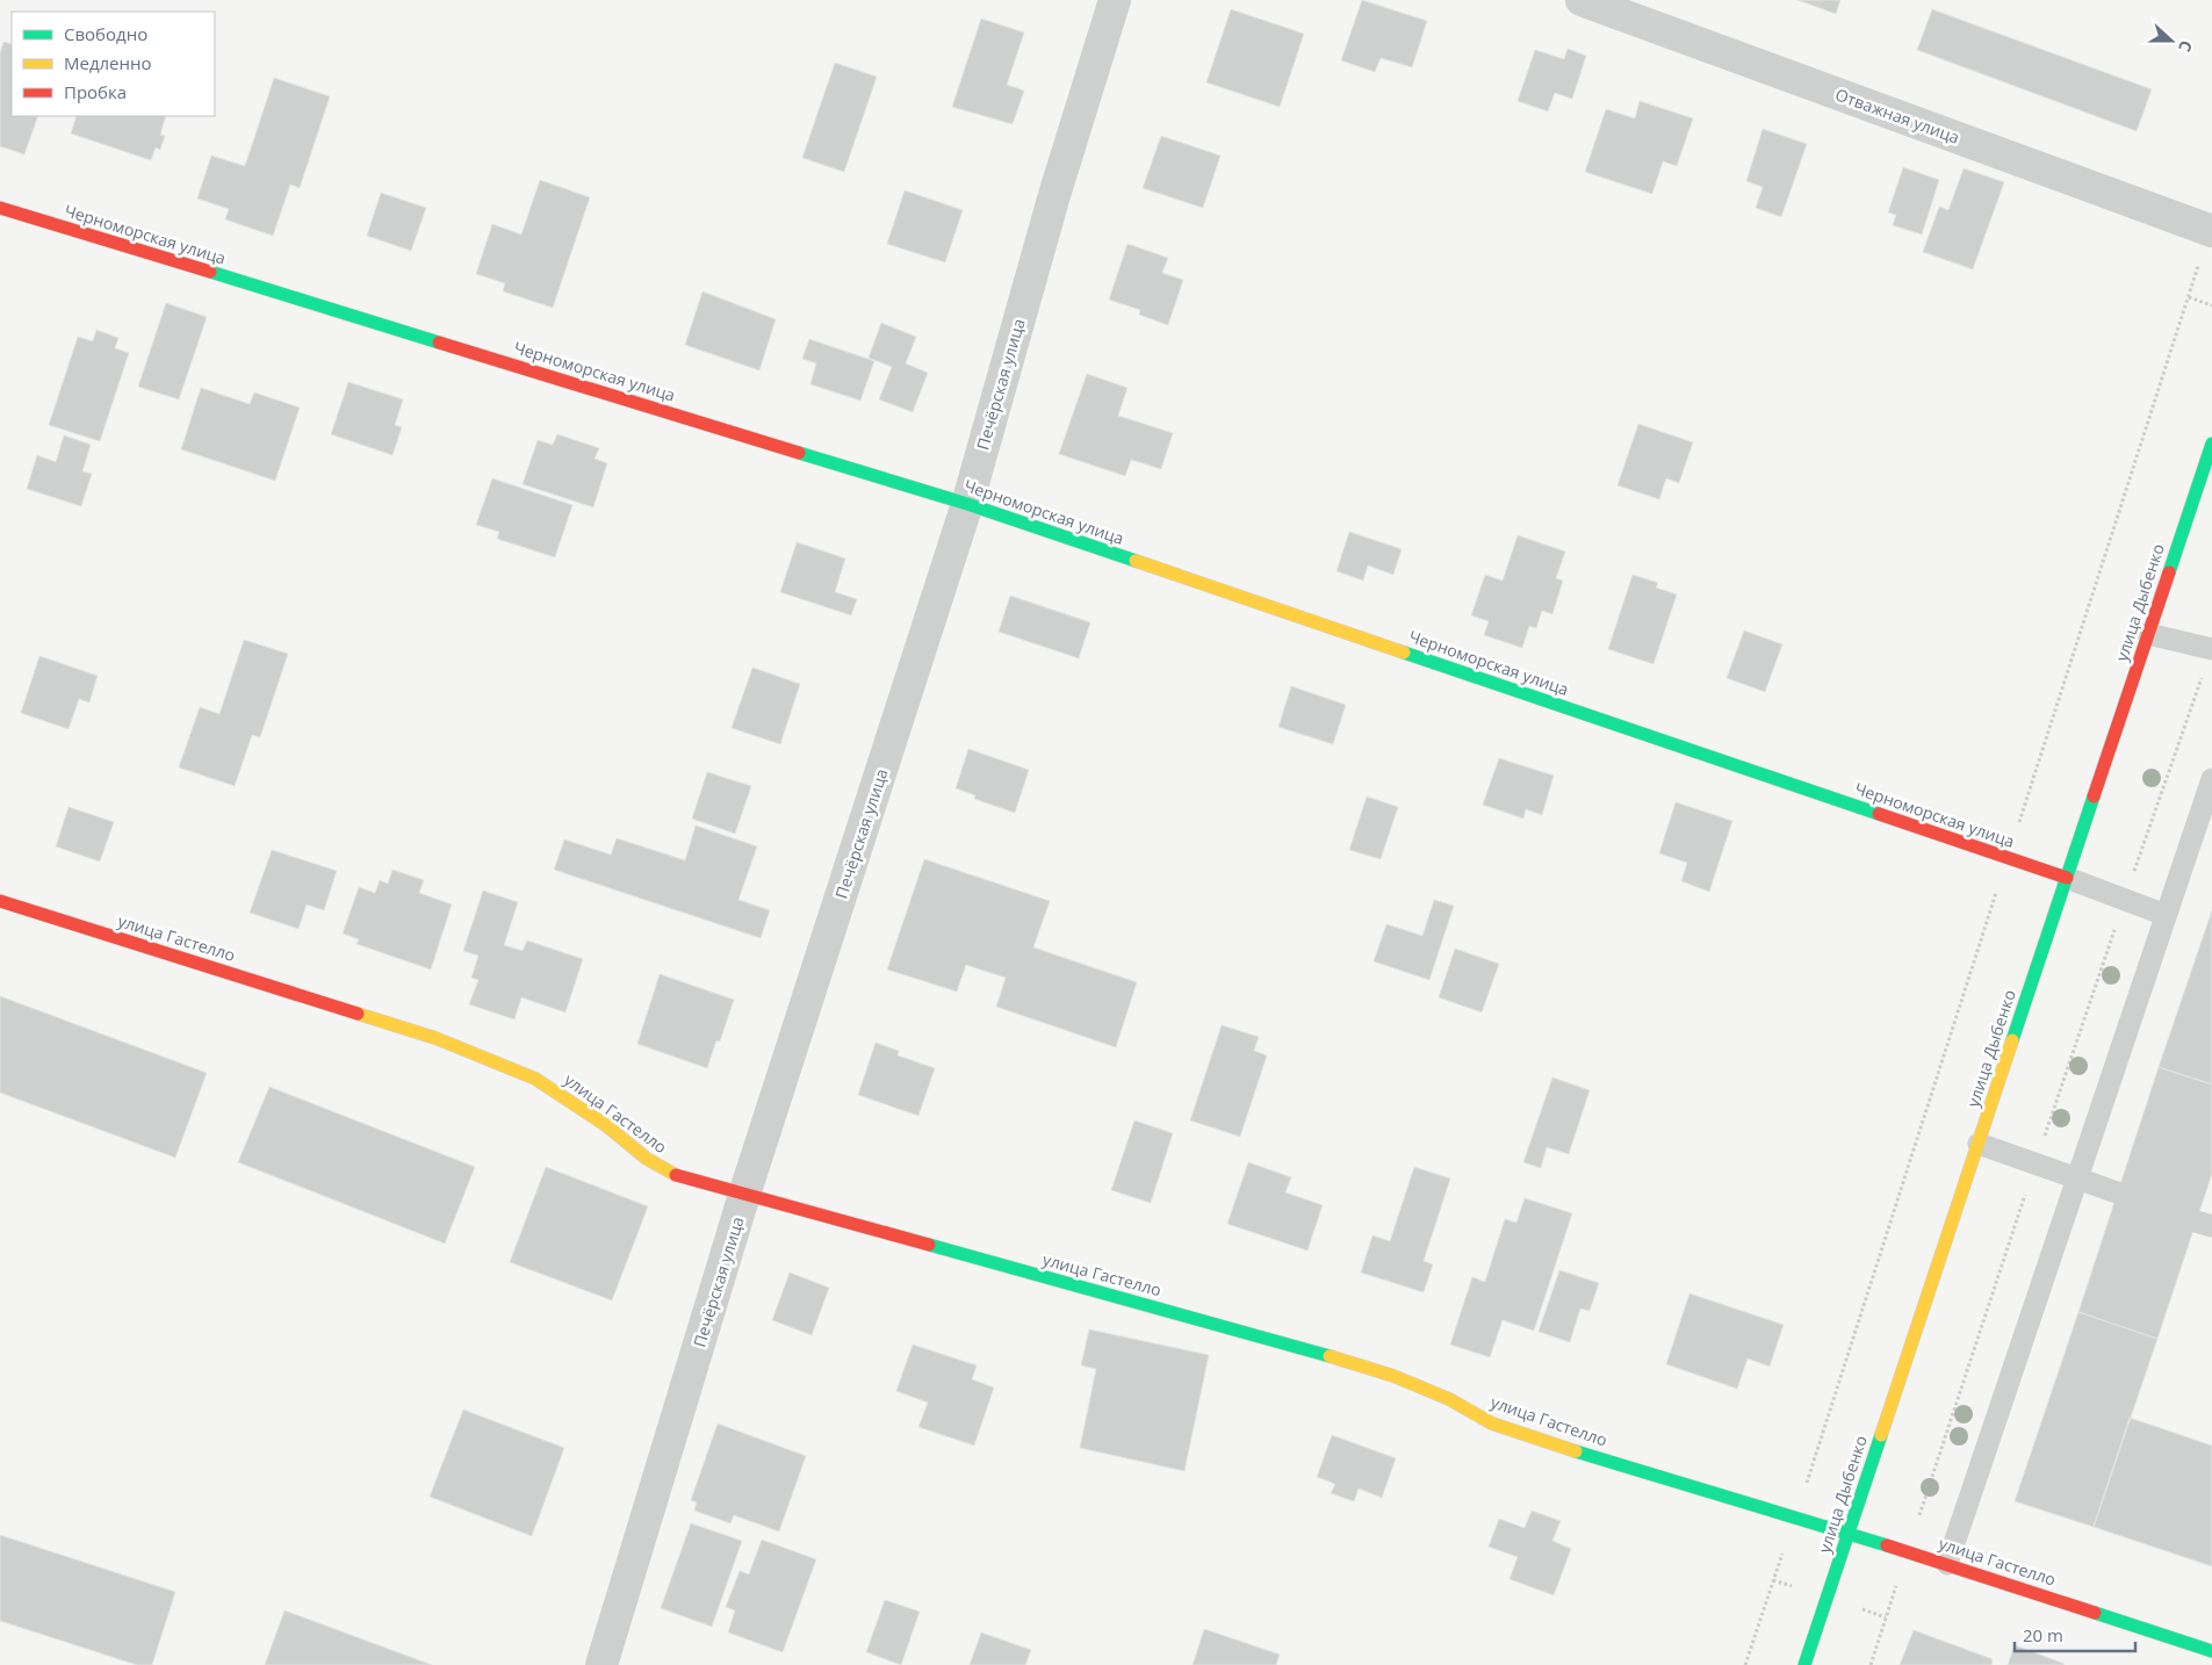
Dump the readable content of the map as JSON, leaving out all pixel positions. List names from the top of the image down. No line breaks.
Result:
{"streets":{"street":["Отважная улица","Черноморская улица","Печёрская улица","улица Дыбенко","улица Гастелло"]},"crossings":[["Черноморская улица","Печёрская улица"],["Черноморская улица","улица Дыбенко"],["Печёрская улица","улица Гастелло"],["улица Дыбенко","улица Гастелло"]],"legend":["Свободно","Медленно","Пробка"],"scale_bar":"20 m","north":"right"}
